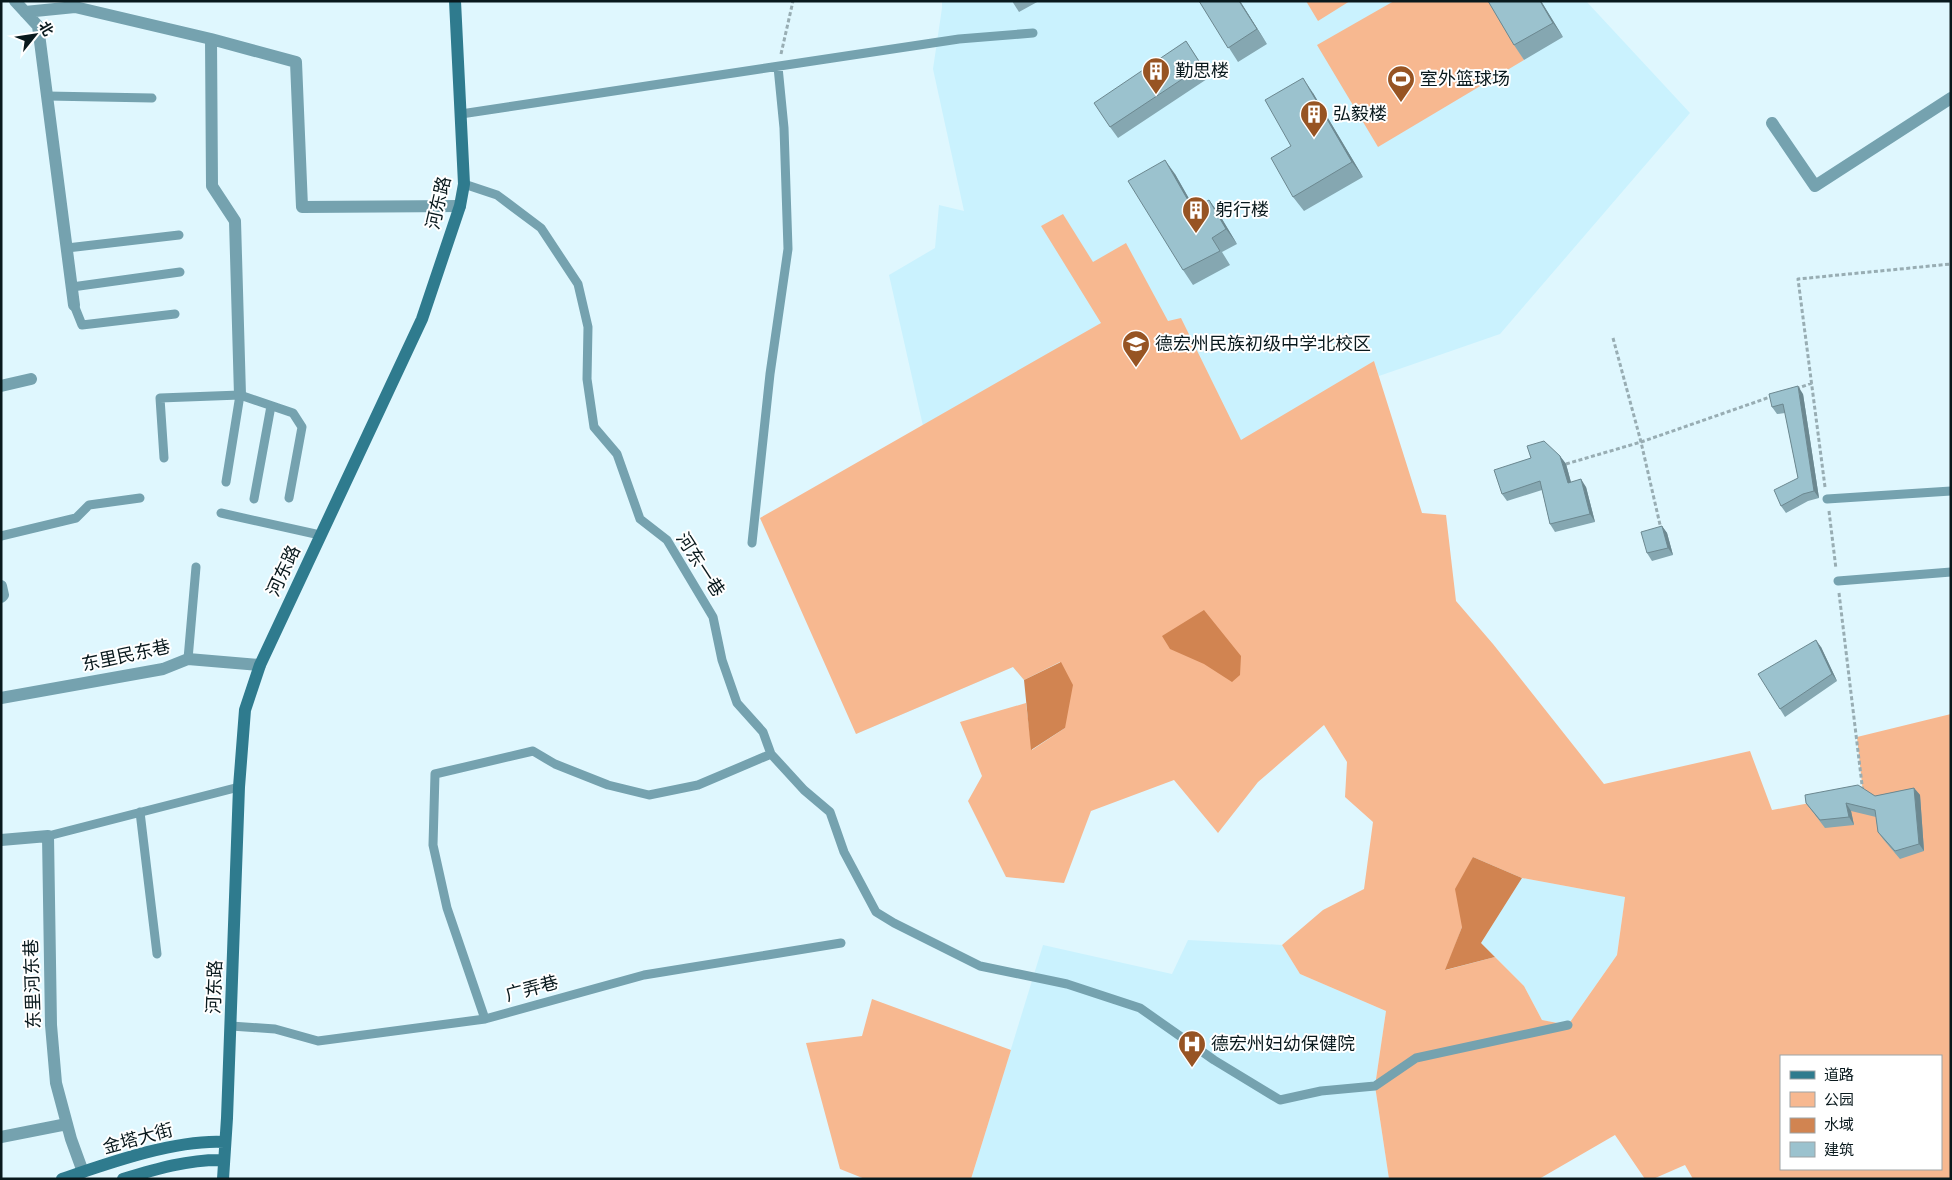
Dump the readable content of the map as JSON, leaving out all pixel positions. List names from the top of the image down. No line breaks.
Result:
{"streets":{"main road":["河东路","金塔大街"],"street":["东里民东巷","东里河东巷"],"lane":["河东一巷","广弄巷"]},"crossings":[["河东路","河东一巷"],["河东路","东里民东巷"],["河东路","广弄巷"],["河东路","金塔大街"],["东里河东巷","金塔大街"]],"places":{"building":["勤思楼","弘毅楼","躬行楼"],"sports":["室外篮球场"],"school or university":["德宏州民族初级中学北校区"],"hospital":["德宏州妇幼保健院"]},"legend":["道路","公园","水域","建筑"],"north":"top right"}
